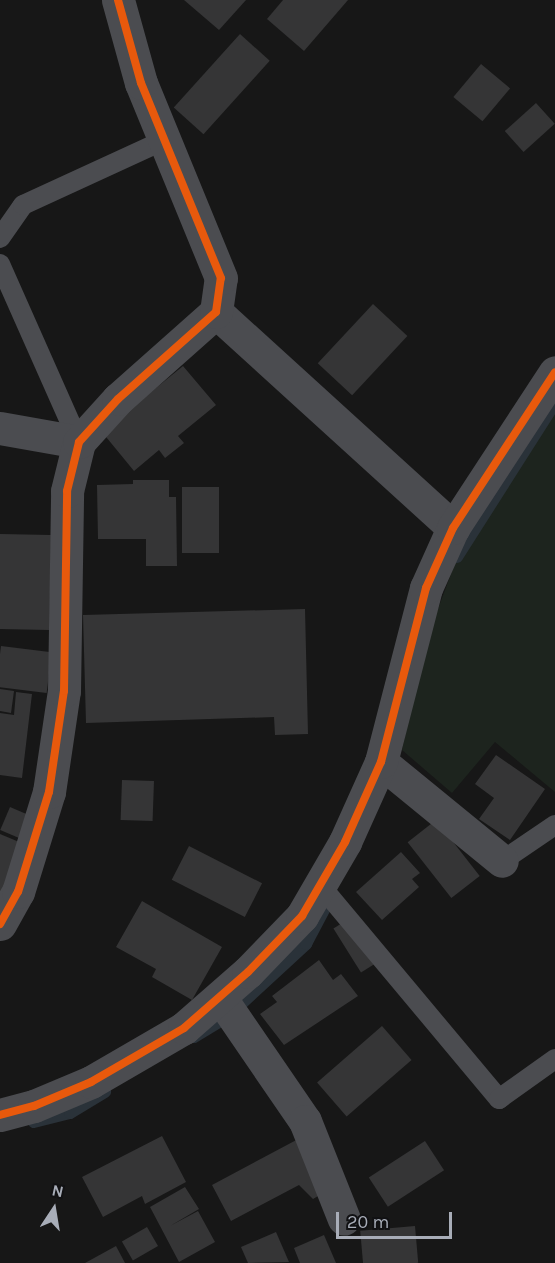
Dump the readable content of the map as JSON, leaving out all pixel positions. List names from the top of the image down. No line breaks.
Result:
{"scale_bar":"20 m","north":"top"}
